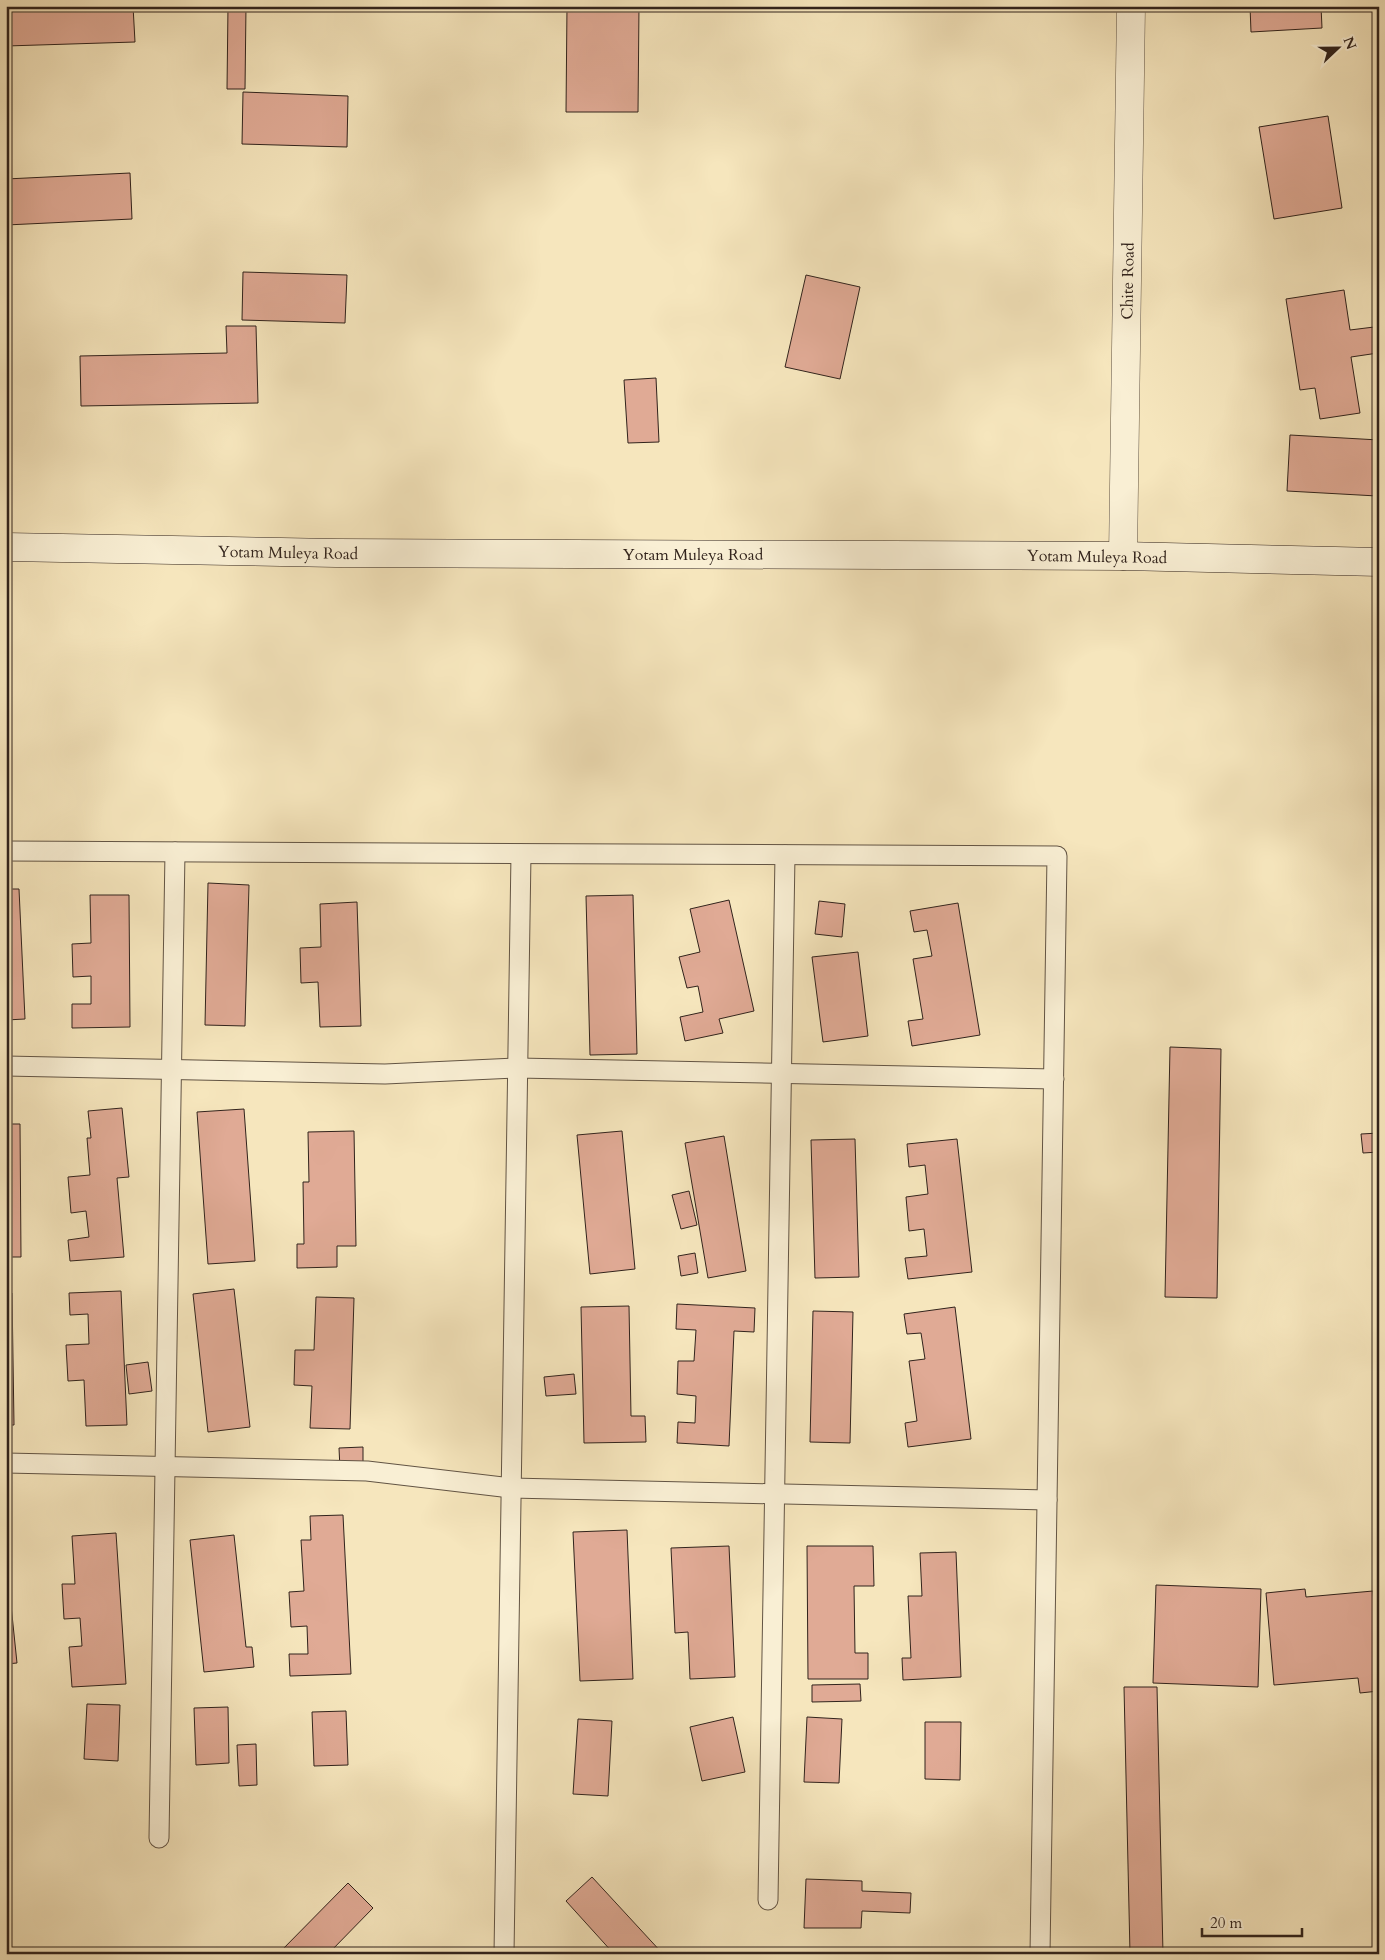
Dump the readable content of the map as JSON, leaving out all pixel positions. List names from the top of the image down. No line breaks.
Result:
{"streets":{"street":["Chite Road","Yotam Muleya Road"]},"crossings":[["Chite Road","Yotam Muleya Road"]],"scale_bar":"20 m","north":"right"}
